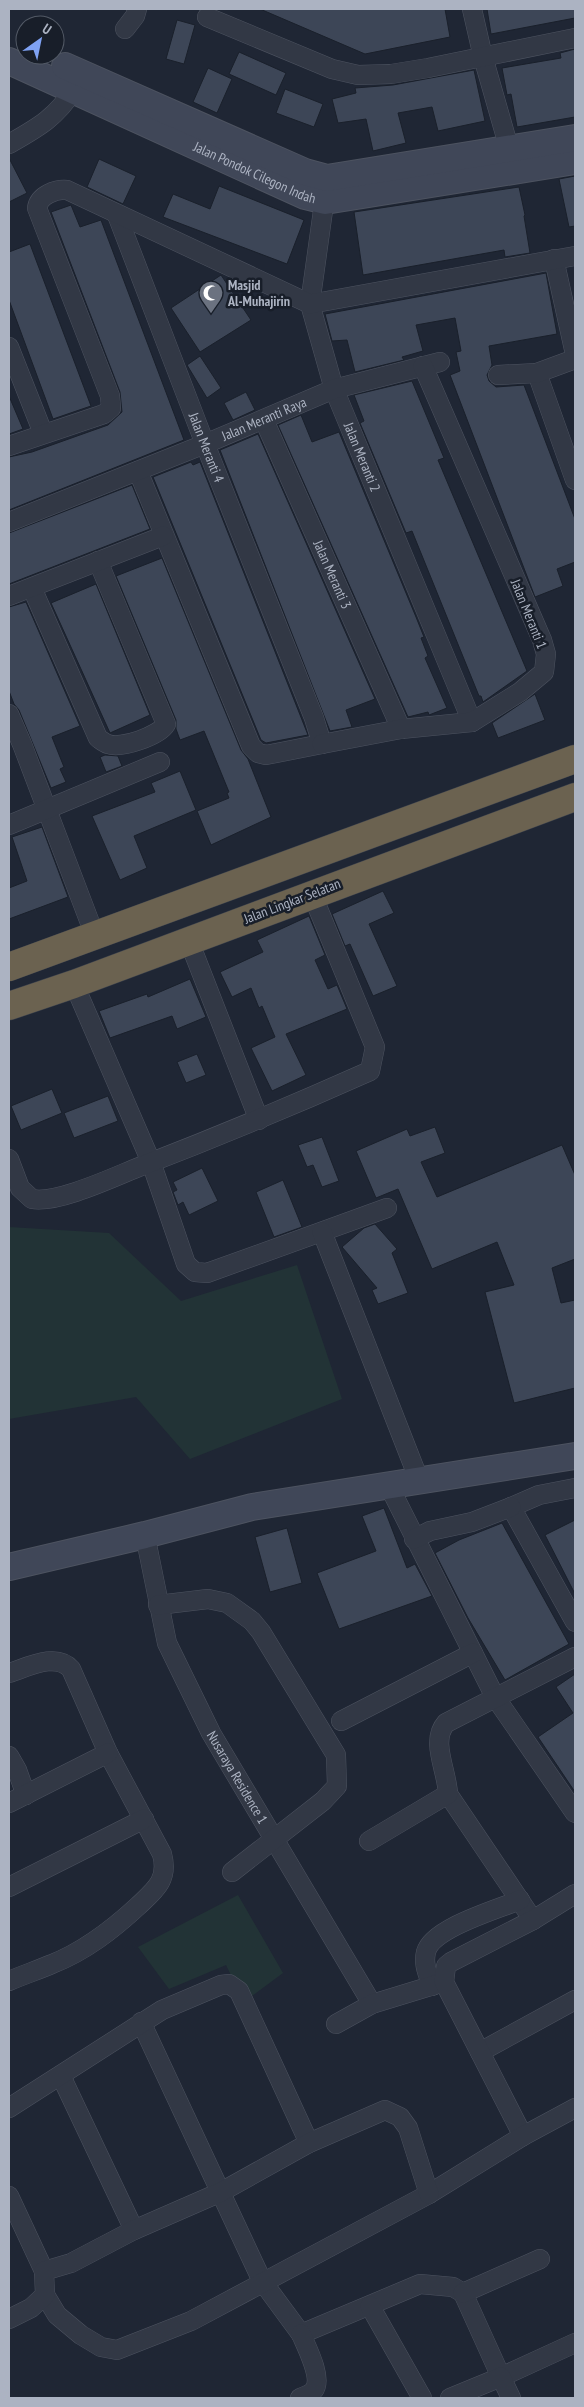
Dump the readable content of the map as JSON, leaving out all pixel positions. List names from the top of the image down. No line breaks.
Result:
{"streets":{"highway":["Jalan Lingkar Selatan"],"street":["Jalan Pondok Cilegon Indah","Jalan Meranti Raya","Jalan Meranti 4","Jalan Meranti 2","Jalan Meranti 3","Jalan Meranti 1","Nusaraya Residence 1"]},"crossings":[["Jalan Pondok Cilegon Indah","Jalan Meranti 2"],["Jalan Meranti Raya","Jalan Meranti 4"],["Jalan Meranti Raya","Jalan Meranti 2"],["Jalan Meranti Raya","Jalan Meranti 3"],["Jalan Meranti Raya","Jalan Meranti 1"],["Jalan Meranti 4","Jalan Meranti 1"],["Jalan Meranti 2","Jalan Meranti 1"],["Jalan Meranti 3","Jalan Meranti 1"]],"places":{"mosque":["Masjid Al-Muhajirin"]},"north":"top right"}
